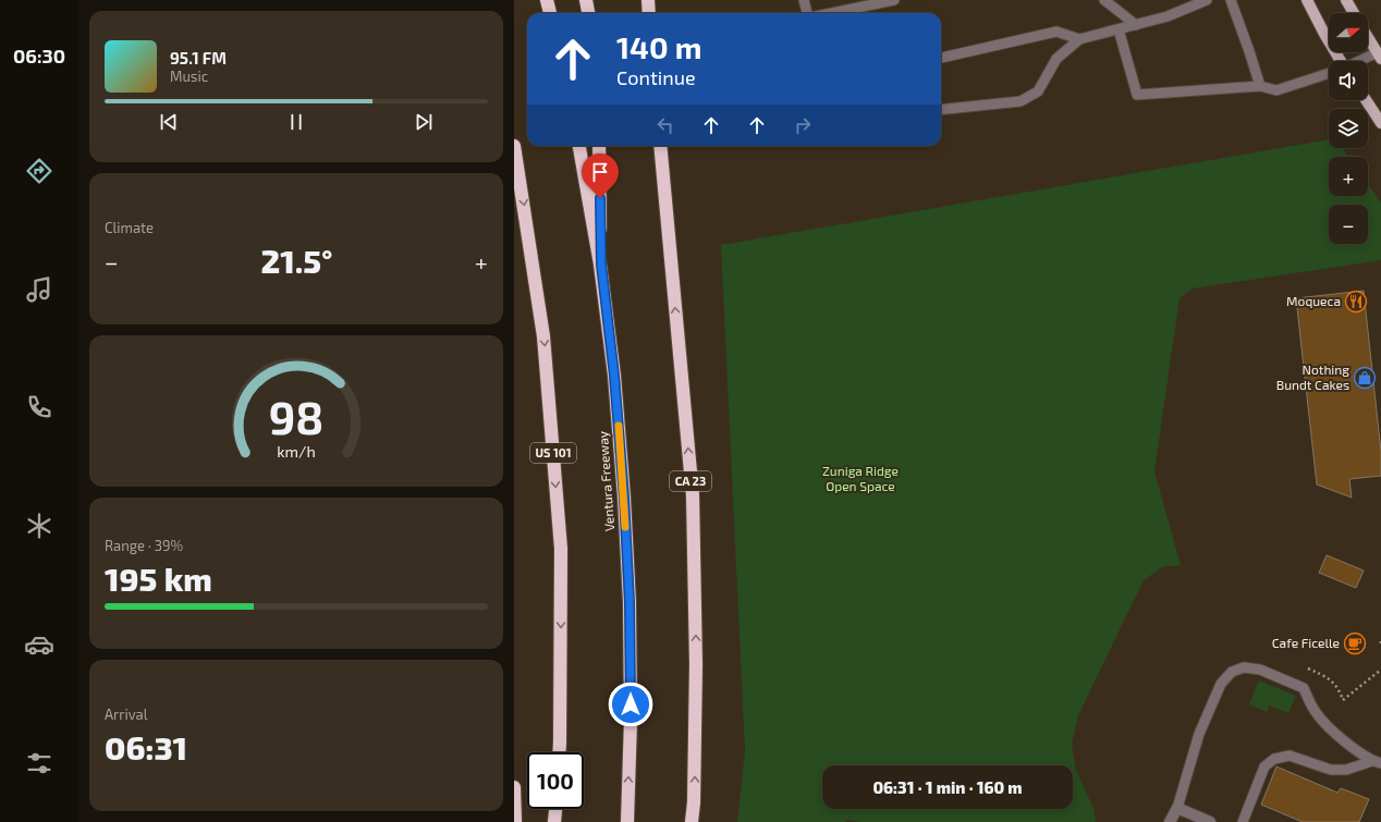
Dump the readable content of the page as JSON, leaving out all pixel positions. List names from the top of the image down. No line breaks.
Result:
{"streets":{"highway":["US 101","Ventura Freeway","CA 23"]},"parks":["Zuniga Ridge Open Space"],"places":{"restaurant":["Moqueca"],"shop":["Nothing Bundt Cakes"],"cafe":["Cafe Ficelle"]},"north":"right","page":{"tabs":"06:30","map_buttons":["+","−"],"turn":["140 m","Continue"],"song":["95.1 FM","Music"],"tile":["Climate",["Range · 39%","195 km"],["Arrival","06:31"]],"heat":["−","21.5°","+"],"limit":"100","trip":"06:31 · 1 min · 160 m","gauge":["98","km/h"]}}
